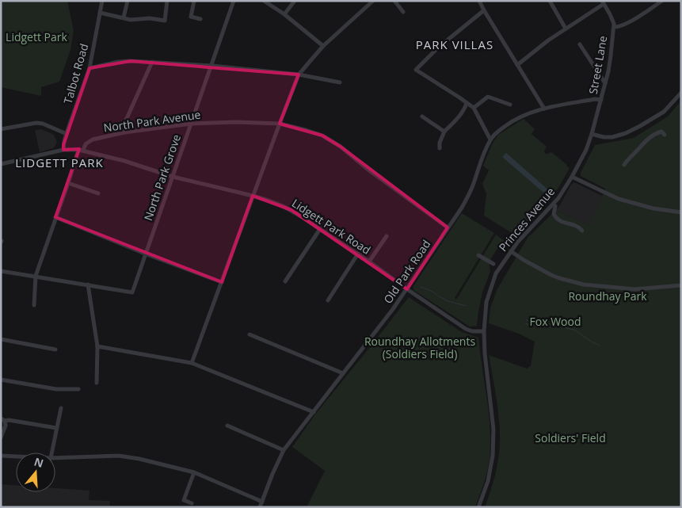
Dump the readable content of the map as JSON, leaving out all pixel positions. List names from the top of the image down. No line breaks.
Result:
{"streets":{"street":["Street Lane","Talbot Road","North Park Avenue","North Park Grove","Princes Avenue","Lidgett Park Road","Old Park Road"]},"crossings":[["Street Lane","Princes Avenue"],["Street Lane","Old Park Road"],["North Park Avenue","North Park Grove"],["North Park Avenue","Lidgett Park Road"],["North Park Avenue","Old Park Road"],["North Park Grove","Lidgett Park Road"],["Princes Avenue","Lidgett Park Road"],["Lidgett Park Road","Old Park Road"]],"districts":["PARK VILLAS","LIDGETT PARK"],"parks":["Lidgett Park","Roundhay Park","Fox Wood","Roundhay Allotments (Soldiers Field)","Soldiers' Field"],"north":"top"}
